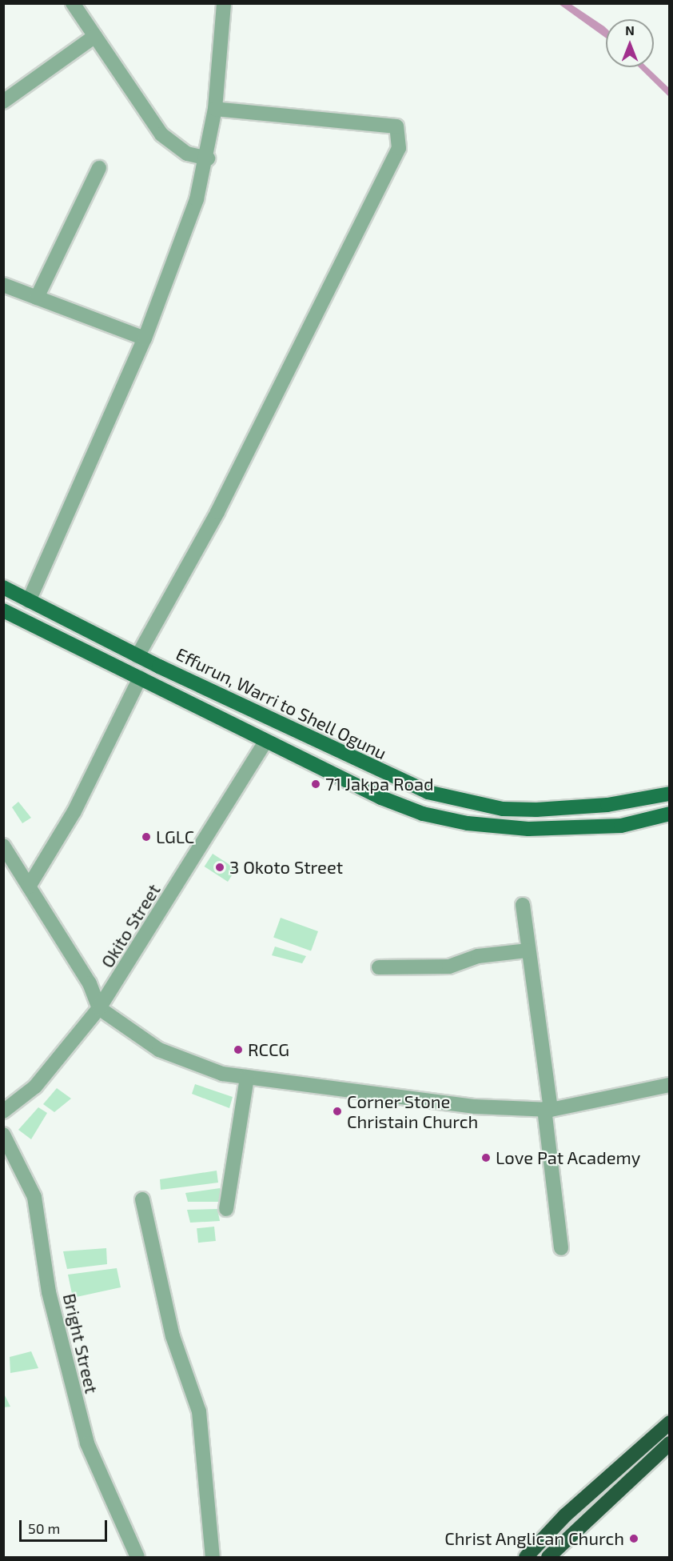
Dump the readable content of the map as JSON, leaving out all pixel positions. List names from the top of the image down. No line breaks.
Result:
{"streets":{"main road":["Effurun, Warri to Shell Ogunu"],"street":["Okito Street","Bright Street"]},"places":["71 Jakpa Road","LGLC","3 Okoto Street","RCCG","Corner Stone Christain Church","Love Pat Academy","Christ Anglican Church"],"scale_bar":"50 m","north":"top"}
